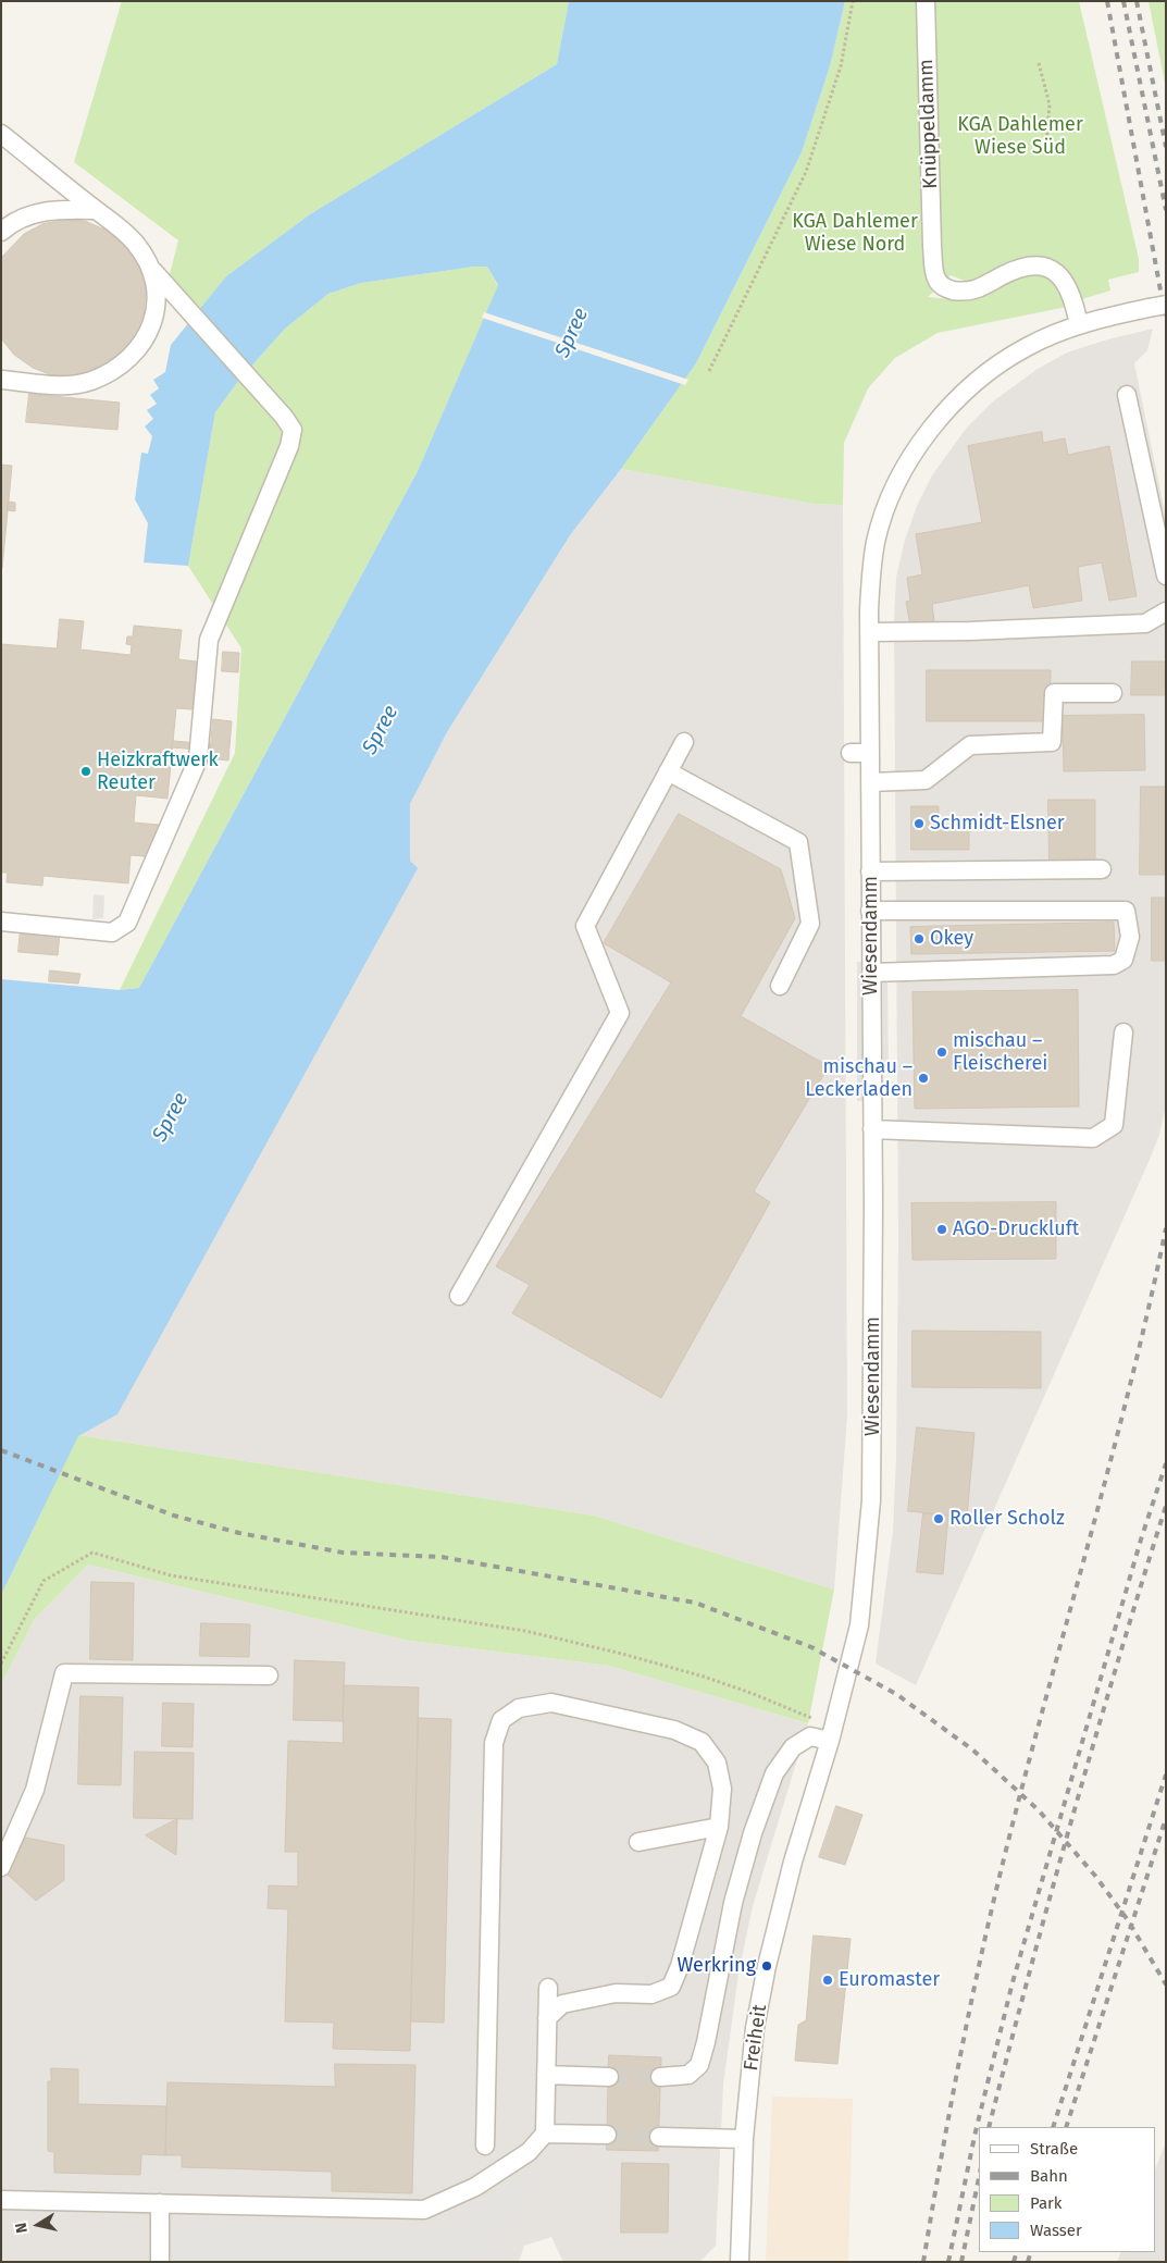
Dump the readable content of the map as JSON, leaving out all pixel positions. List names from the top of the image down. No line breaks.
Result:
{"streets":{"street":["Knüppeldamm","Wiesendamm","Freiheit"]},"crossings":[["Knüppeldamm","Wiesendamm"],["Wiesendamm","Freiheit"]],"water":["Spree"],"parks":["KGA Dahlemer Wiese Süd","KGA Dahlemer Wiese Nord"],"places":["Heizkraftwerk Reuter","Schmidt-Elsner","Okey","mischau – Fleischerei","mischau – Leckerladen","AGO-Druckluft","Roller Scholz","Werkring","Euromaster"],"legend":["Straße","Bahn","Park","Wasser"],"north":"left"}
